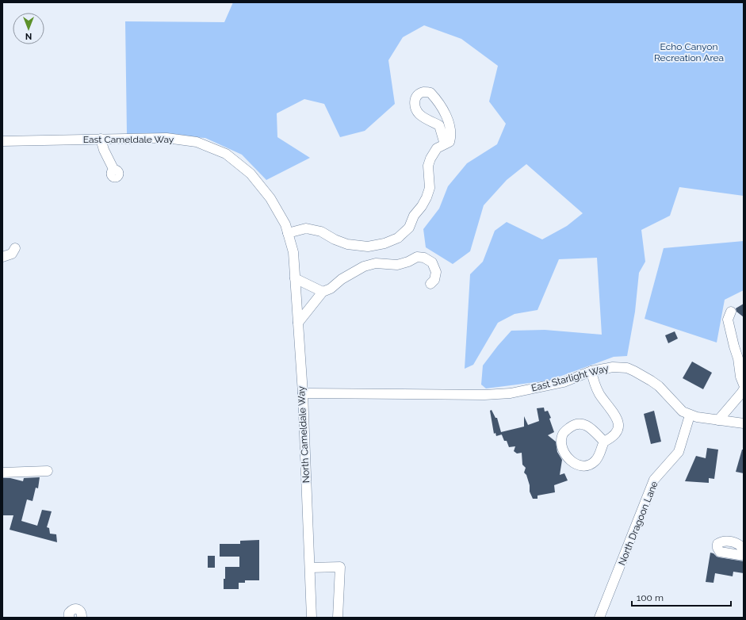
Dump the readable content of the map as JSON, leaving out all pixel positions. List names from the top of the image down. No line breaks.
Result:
{"streets":{"street":["East Cameldale Way","East Starlight Way","North Cameldale Way","North Dragoon Lane"]},"crossings":[["East Cameldale Way","North Cameldale Way"],["East Starlight Way","North Cameldale Way"],["East Starlight Way","North Dragoon Lane"]],"parks":["Echo Canyon Recreation Area"],"scale_bar":"100 m","north":"bottom"}
